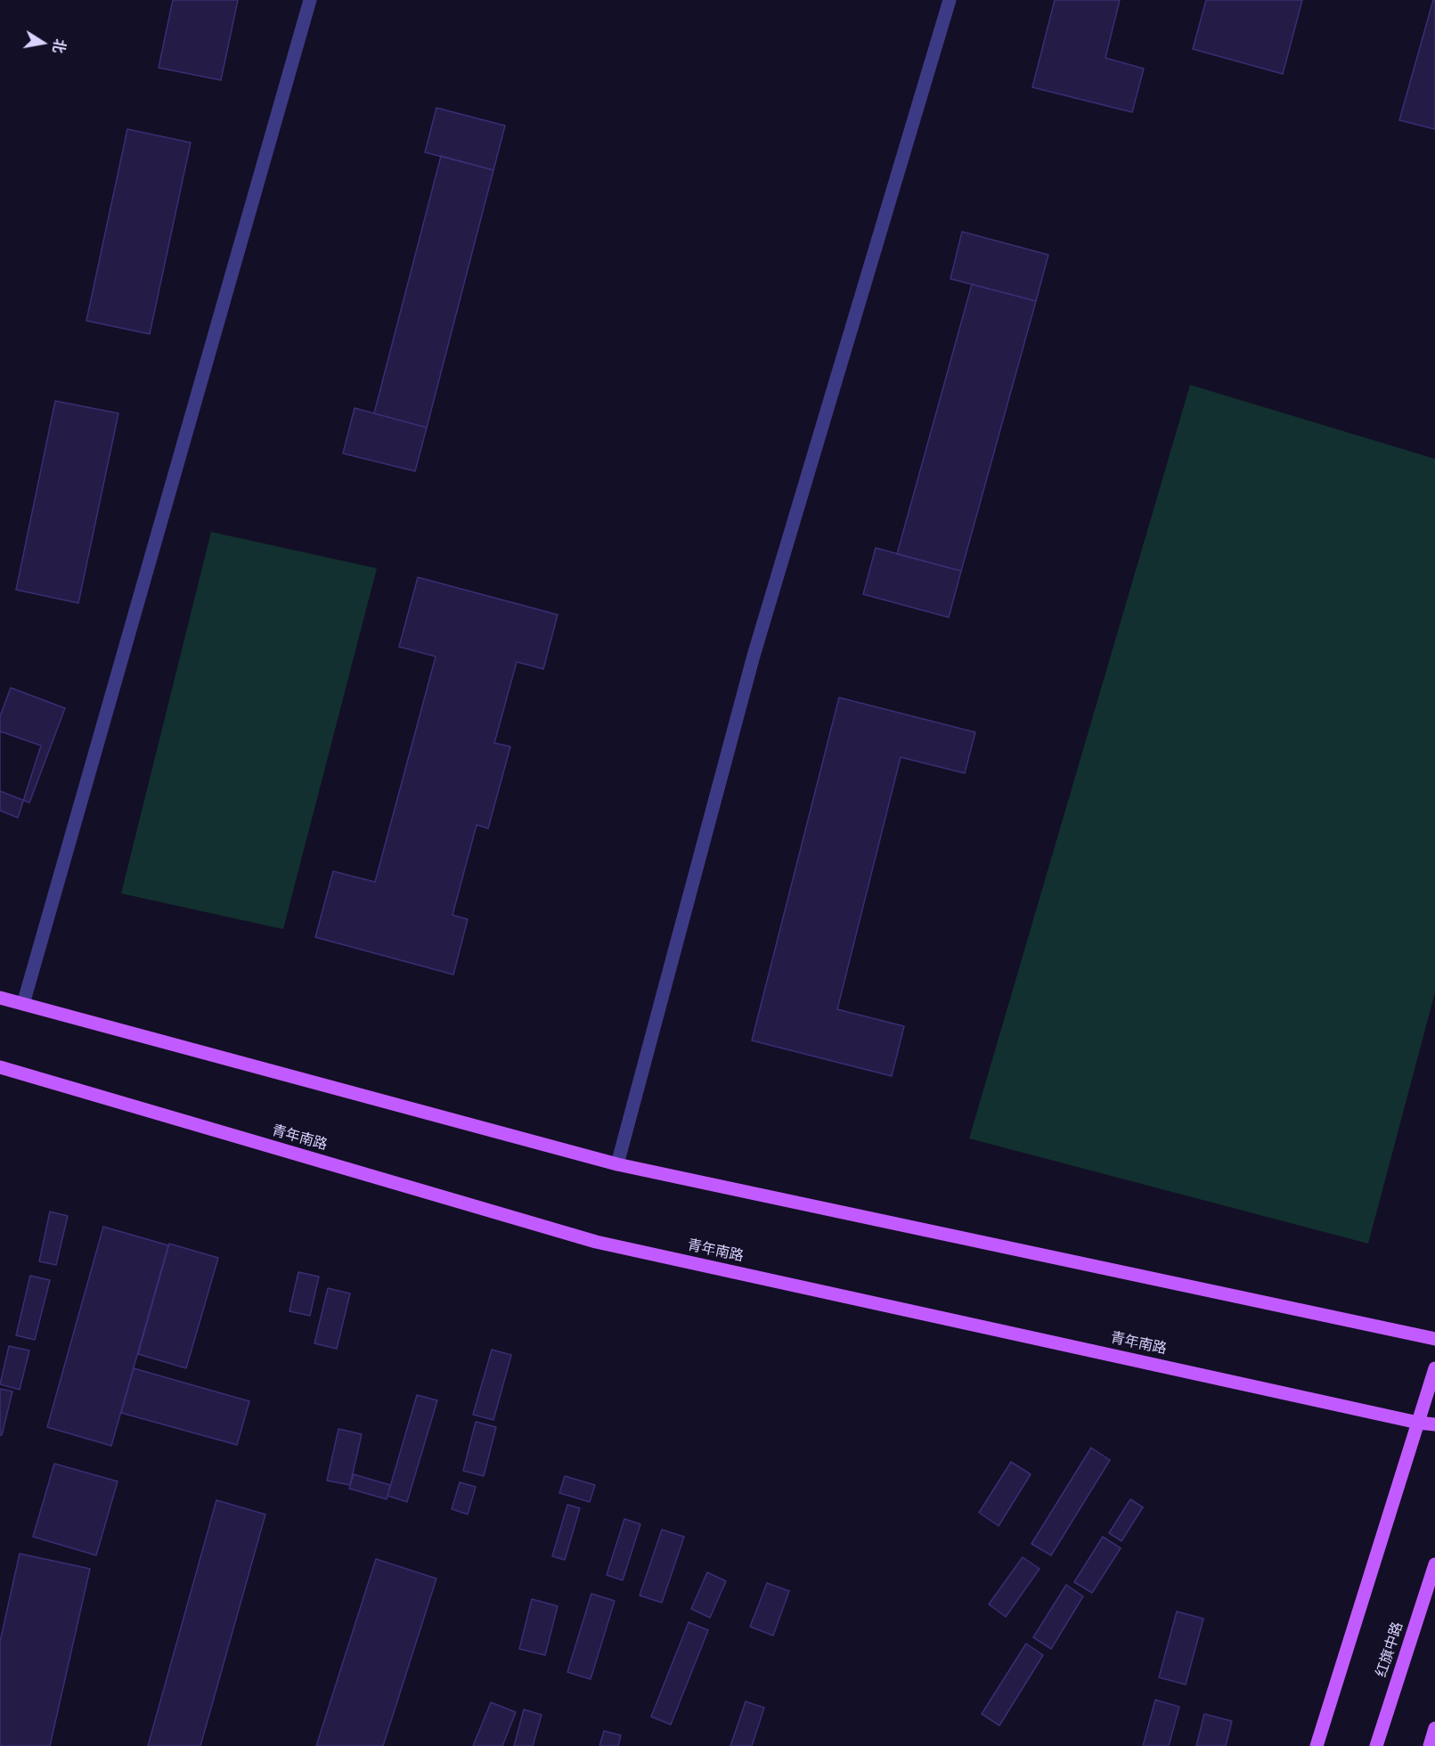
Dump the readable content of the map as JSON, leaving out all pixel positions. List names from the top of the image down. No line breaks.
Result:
{"streets":{"main road":["青年南路","红旗中路"]},"north":"right"}
